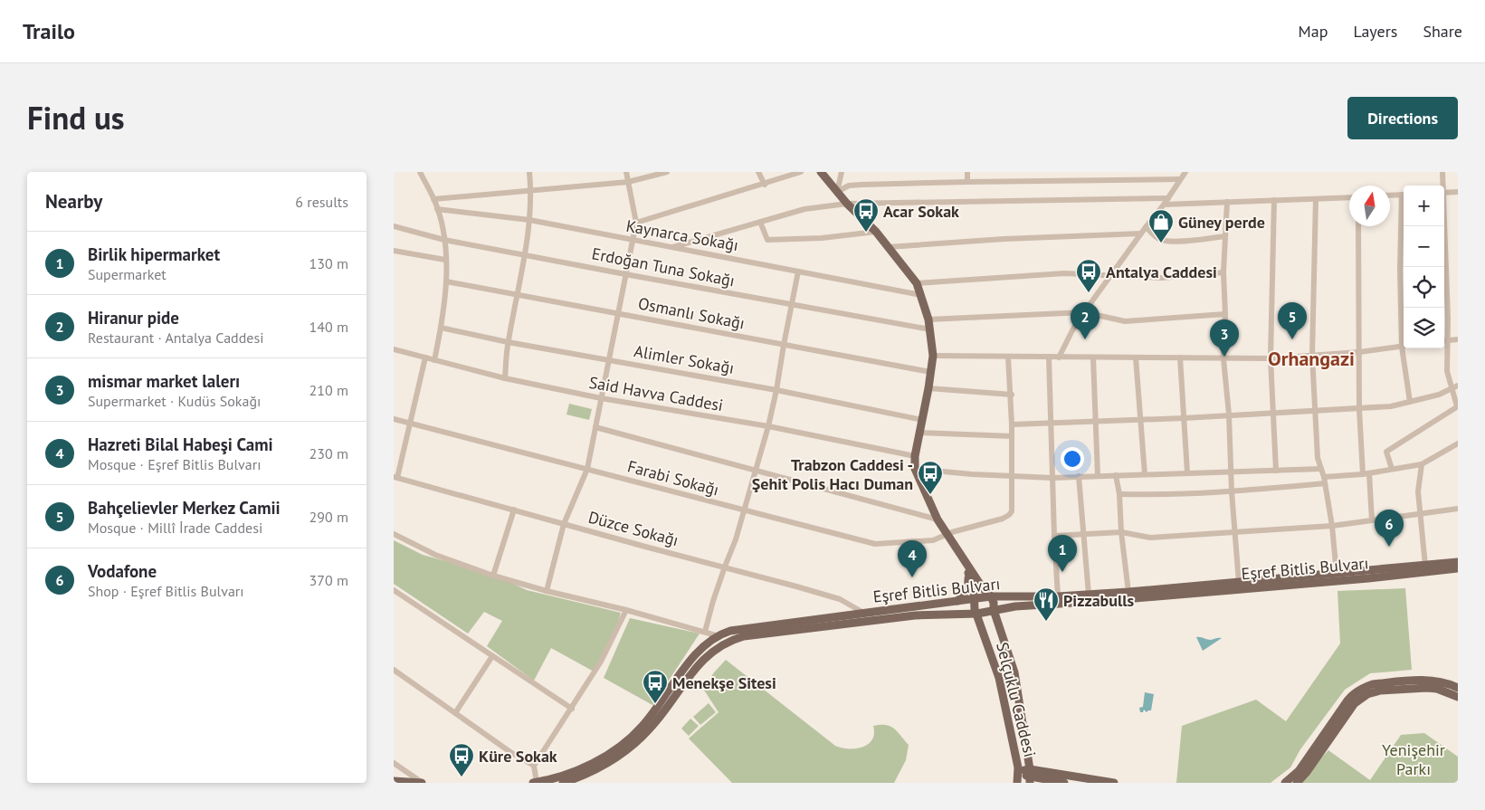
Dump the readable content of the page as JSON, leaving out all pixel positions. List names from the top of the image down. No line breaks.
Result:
{"streets":{"main road":["Eşref Bitlis Bulvarı","Selçuklu Caddesi"],"street":["Kaynarca Sokağı","Erdoğan Tuna Sokağı","Osmanlı Sokağı","Alimler Sokağı","Said Havva Caddesi","Farabi Sokağı","Düzce Sokağı"]},"crossings":[["Düzce Sokağı","Eşref Bitlis Bulvarı"],["Eşref Bitlis Bulvarı","Selçuklu Caddesi"]],"districts":["Orhangazi"],"parks":["Yenişehir Parkı"],"places":{"bus stop":["Acar Sokak","Antalya Caddesi","Trabzon Caddesi - Şehit Polis Hacı Duman","Menekşe Sitesi","Küre Sokak"],"shop":["Güney perde"],"restaurant":["Pizzabulls"]},"north":"top","page":{"header":"Trailo","nav":["Map","Layers","Share"],"title":"Find us","buttons":"Directions","heading":["Nearby","6 results"],"map_buttons":["+","−"],"list":[{"mark":"1","name":"Birlik hipermarket","note":"Supermarket","value":"130 m"},{"mark":"2","name":"Hiranur pide","note":"Restaurant · Antalya Caddesi","value":"140 m"},{"mark":"3","name":"mismar market lalerı","note":"Supermarket · Kudüs Sokağı","value":"210 m"},{"mark":"4","name":"Hazreti Bilal Habeşi Cami","note":"Mosque · Eşref Bitlis Bulvarı","value":"230 m"},{"mark":"5","name":"Bahçelievler Merkez Camii","note":"Mosque · Millî İrade Caddesi","value":"290 m"},{"mark":"6","name":"Vodafone","note":"Shop · Eşref Bitlis Bulvarı","value":"370 m"}],"pins":["2","5","3","6","1","4"]}}
